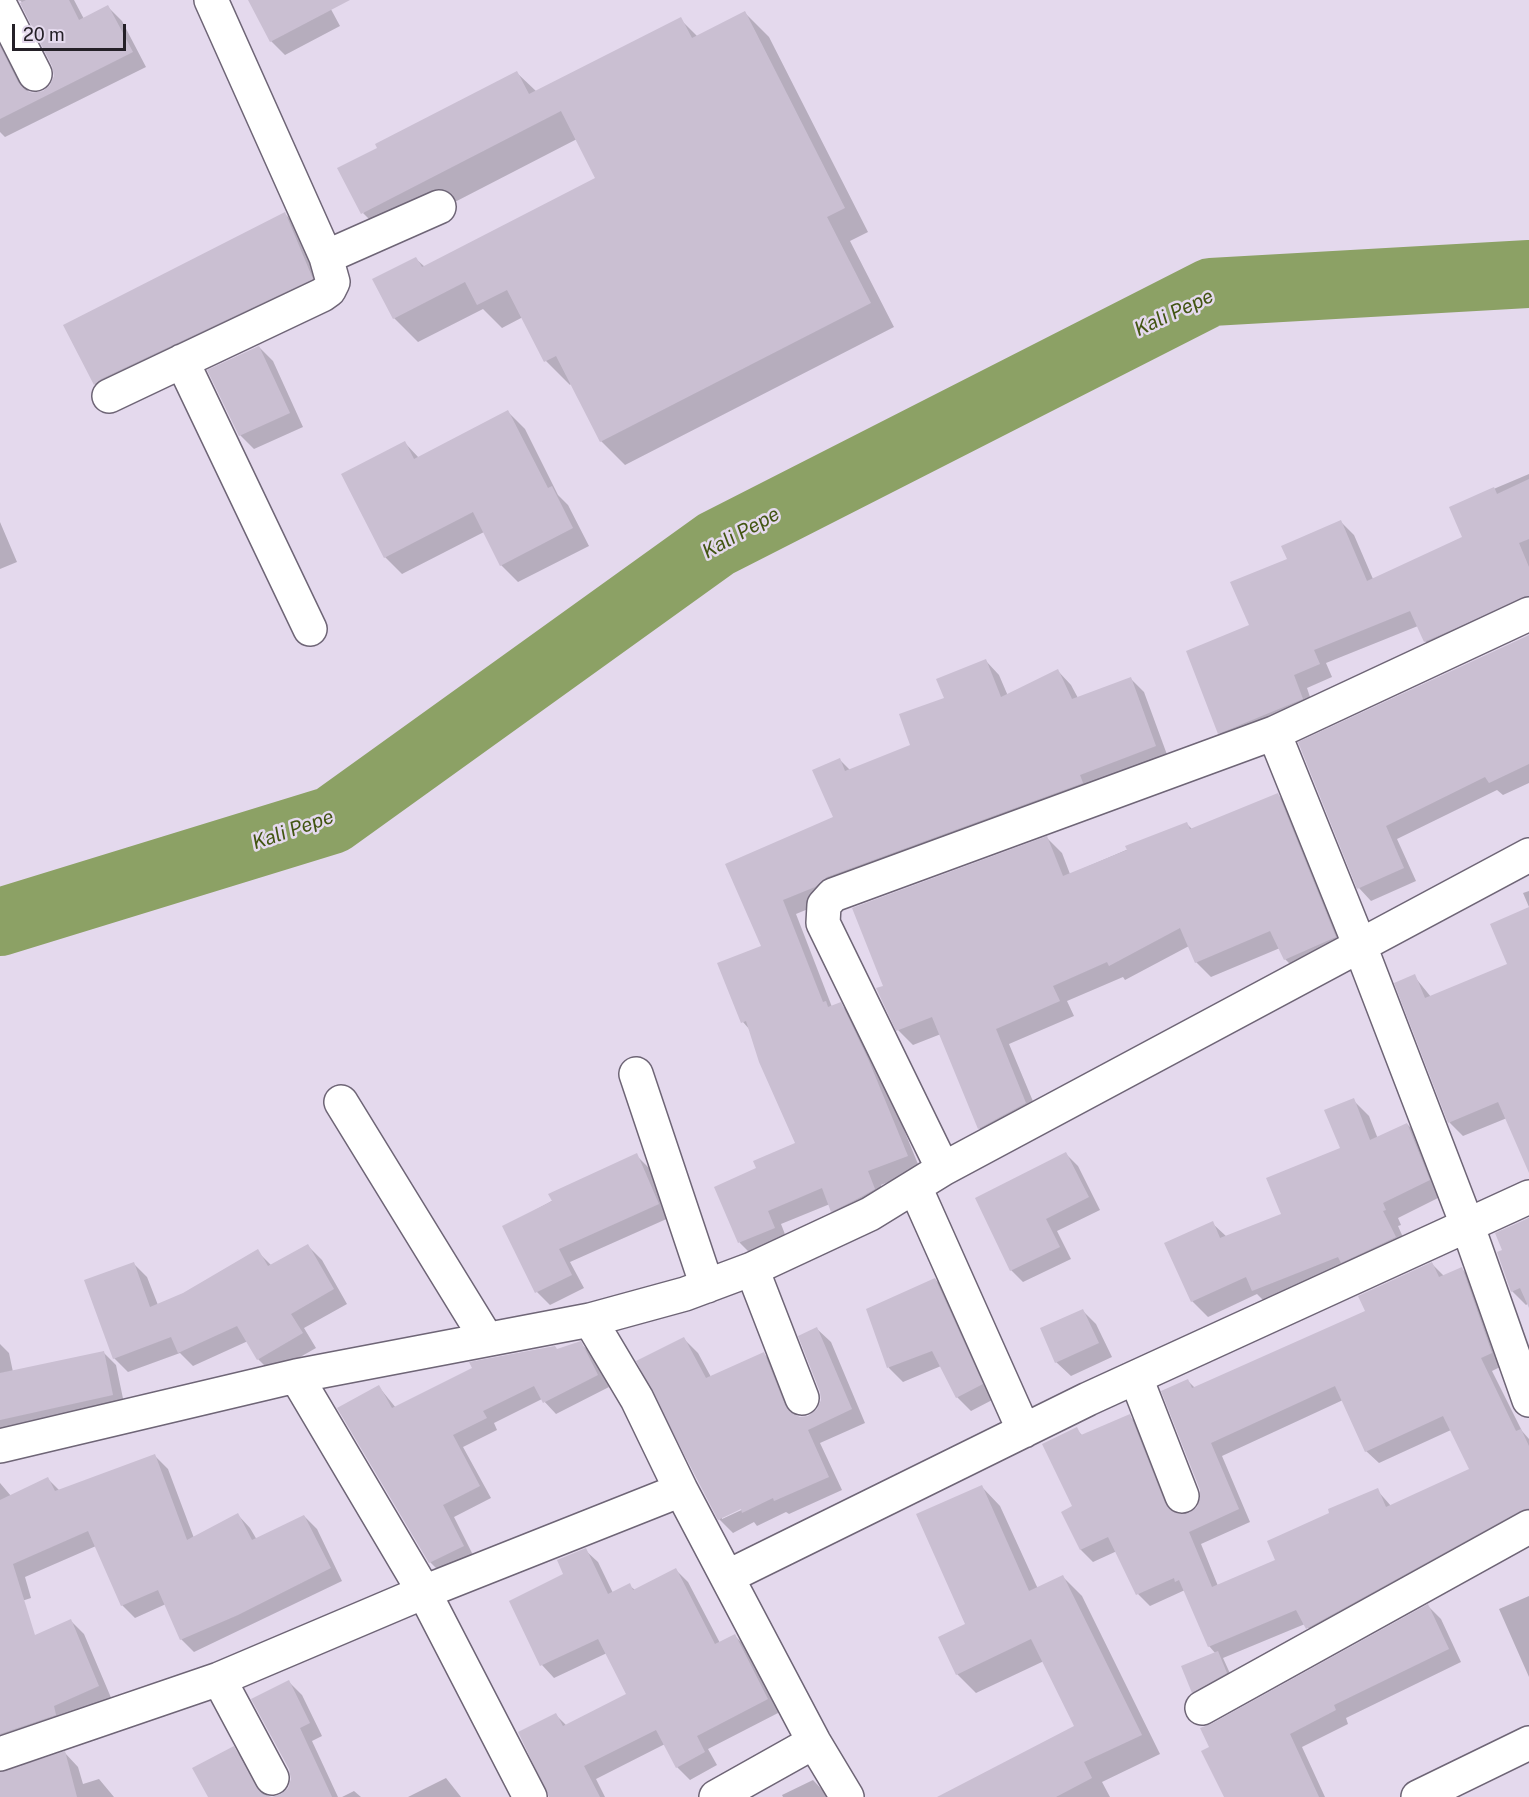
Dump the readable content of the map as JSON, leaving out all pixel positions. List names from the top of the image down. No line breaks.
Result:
{"water":["Kali Pepe"],"scale_bar":"20 m"}
